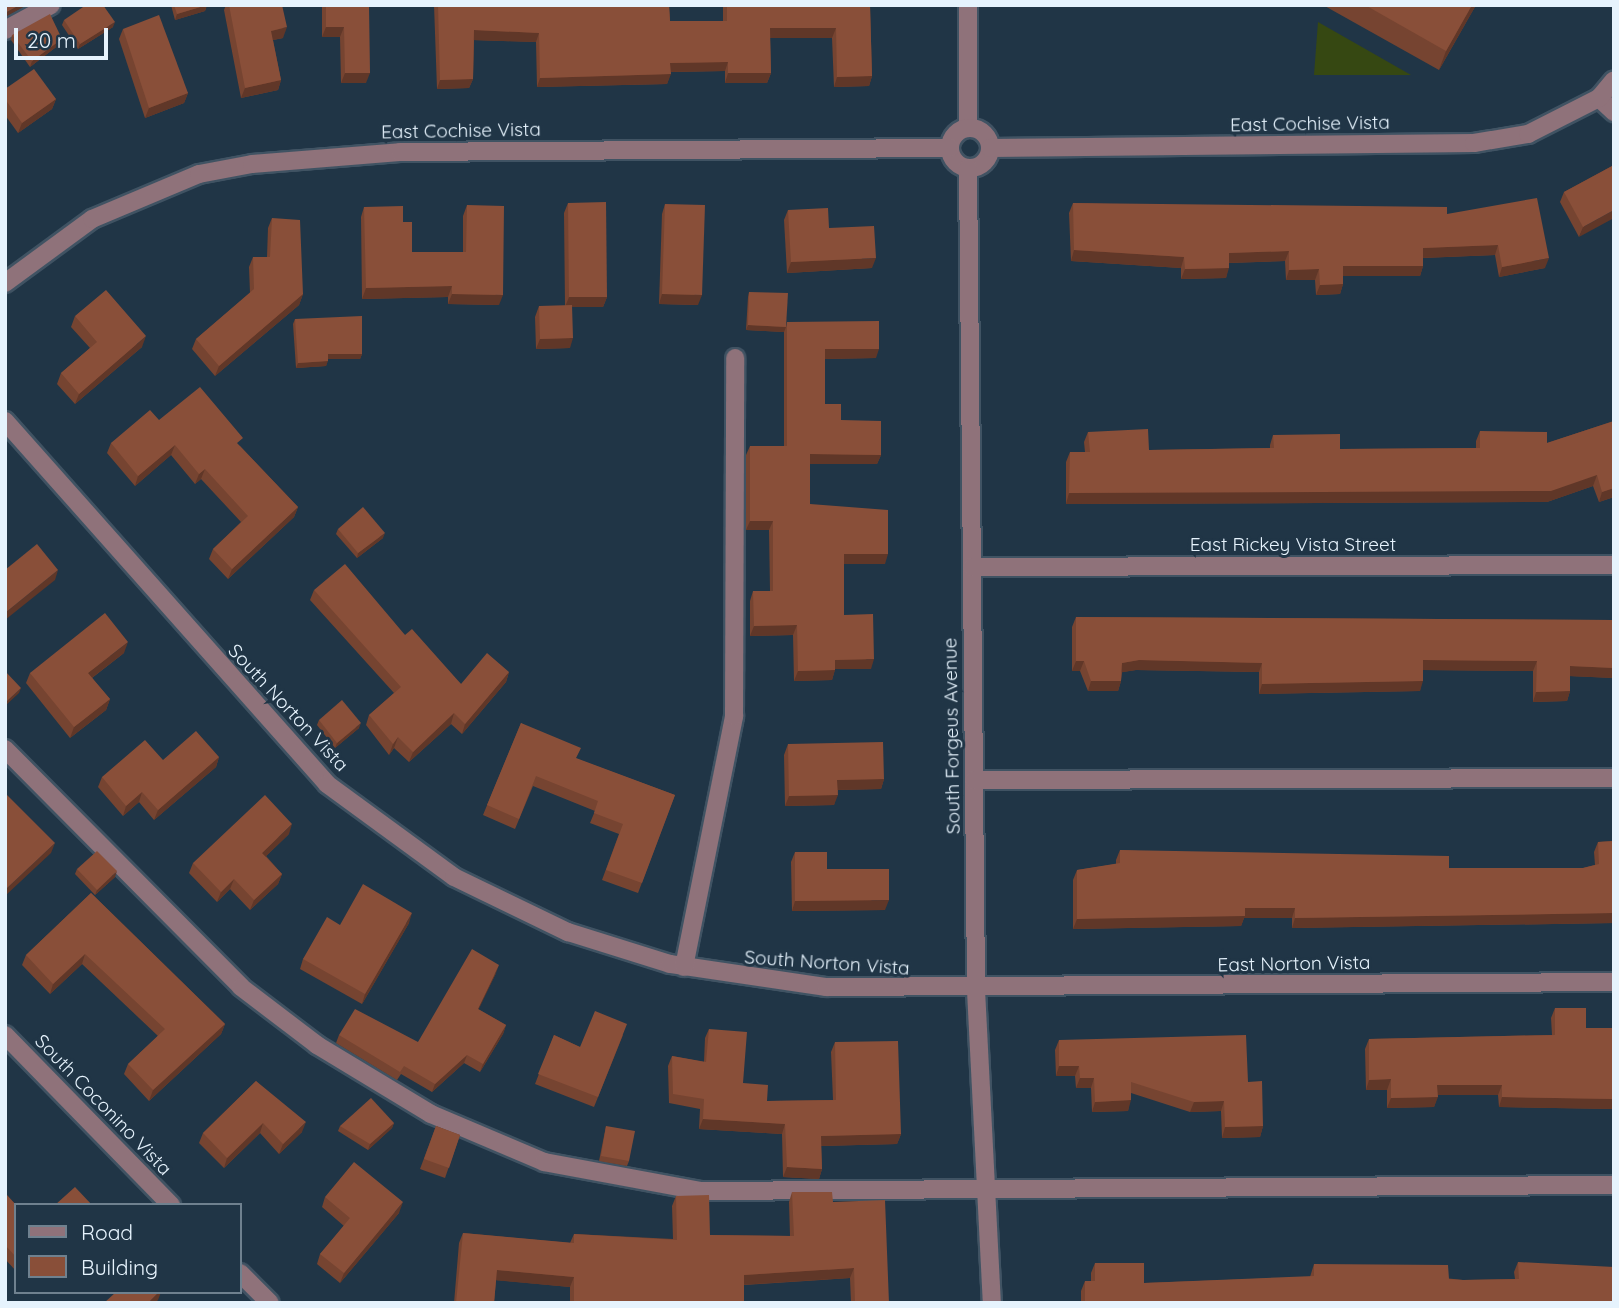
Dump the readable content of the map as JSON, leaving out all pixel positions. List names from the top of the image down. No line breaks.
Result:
{"streets":{"street":["East Cochise Vista","East Rickey Vista Street","South Norton Vista","South Forgeus Avenue","East Norton Vista","South Coconino Vista"]},"crossings":[["East Cochise Vista","South Forgeus Avenue"],["East Rickey Vista Street","South Forgeus Avenue"],["South Norton Vista","South Forgeus Avenue"],["South Norton Vista","East Norton Vista"],["South Forgeus Avenue","East Norton Vista"]],"legend":["Road","Building"],"scale_bar":"20 m"}
